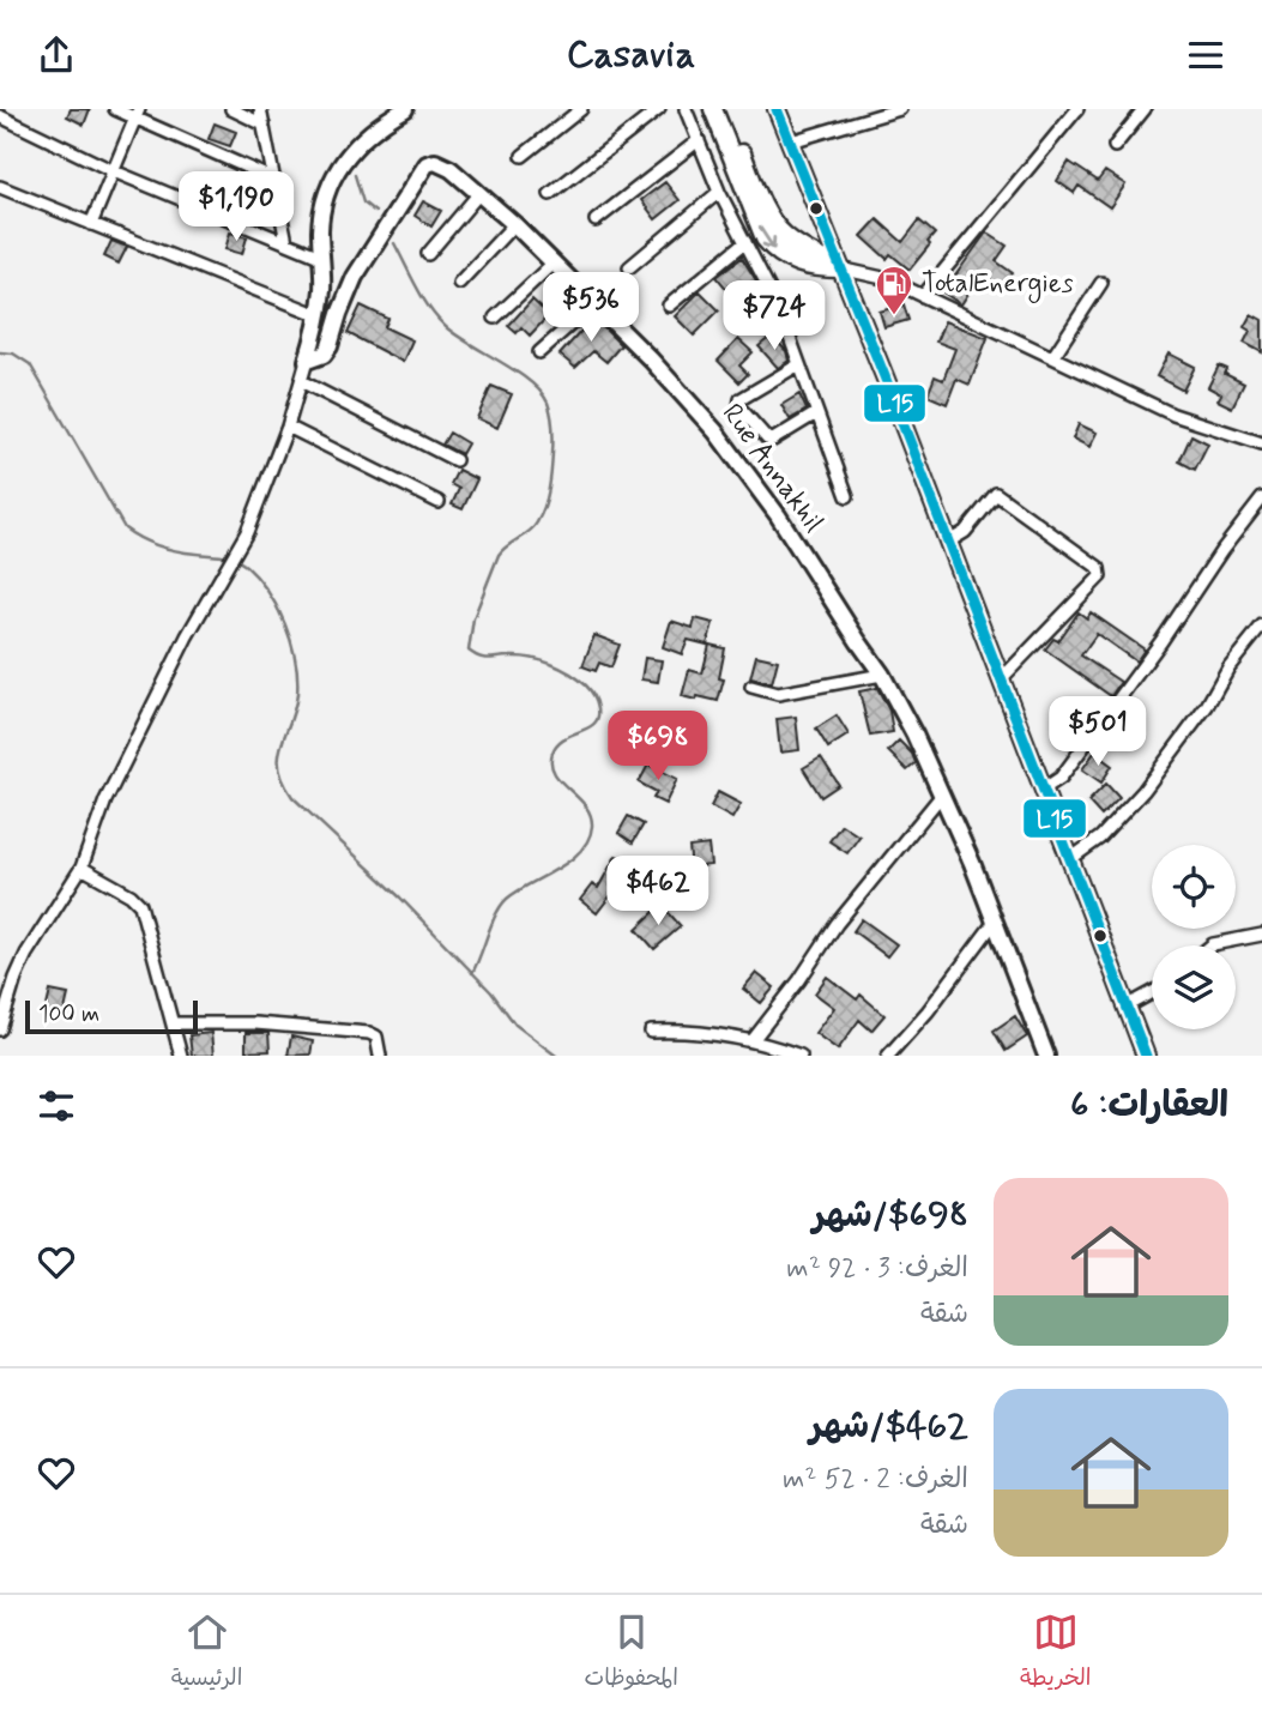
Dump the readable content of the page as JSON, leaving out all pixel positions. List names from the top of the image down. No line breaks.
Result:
{"streets":{"street":["Rue Annakhil"]},"places":{"fuel station":["TotalEnergies"]},"lines":["transit line L15"],"scale_bar":"100 m","page":{"header":"Casavia","price":["$1,190","$536","$724","$501","$698","$462"],"scale":"100 m","heading":"العقارات: 6","list":[{"name":"$698/شهر","note":"الغرف: 3 · 92 m² · شقة"},{"name":"$462/شهر","note":"الغرف: 2 · 52 m² · شقة"}],"tabs":["الخريطة","المحفوظات","الرئيسية"]}}
